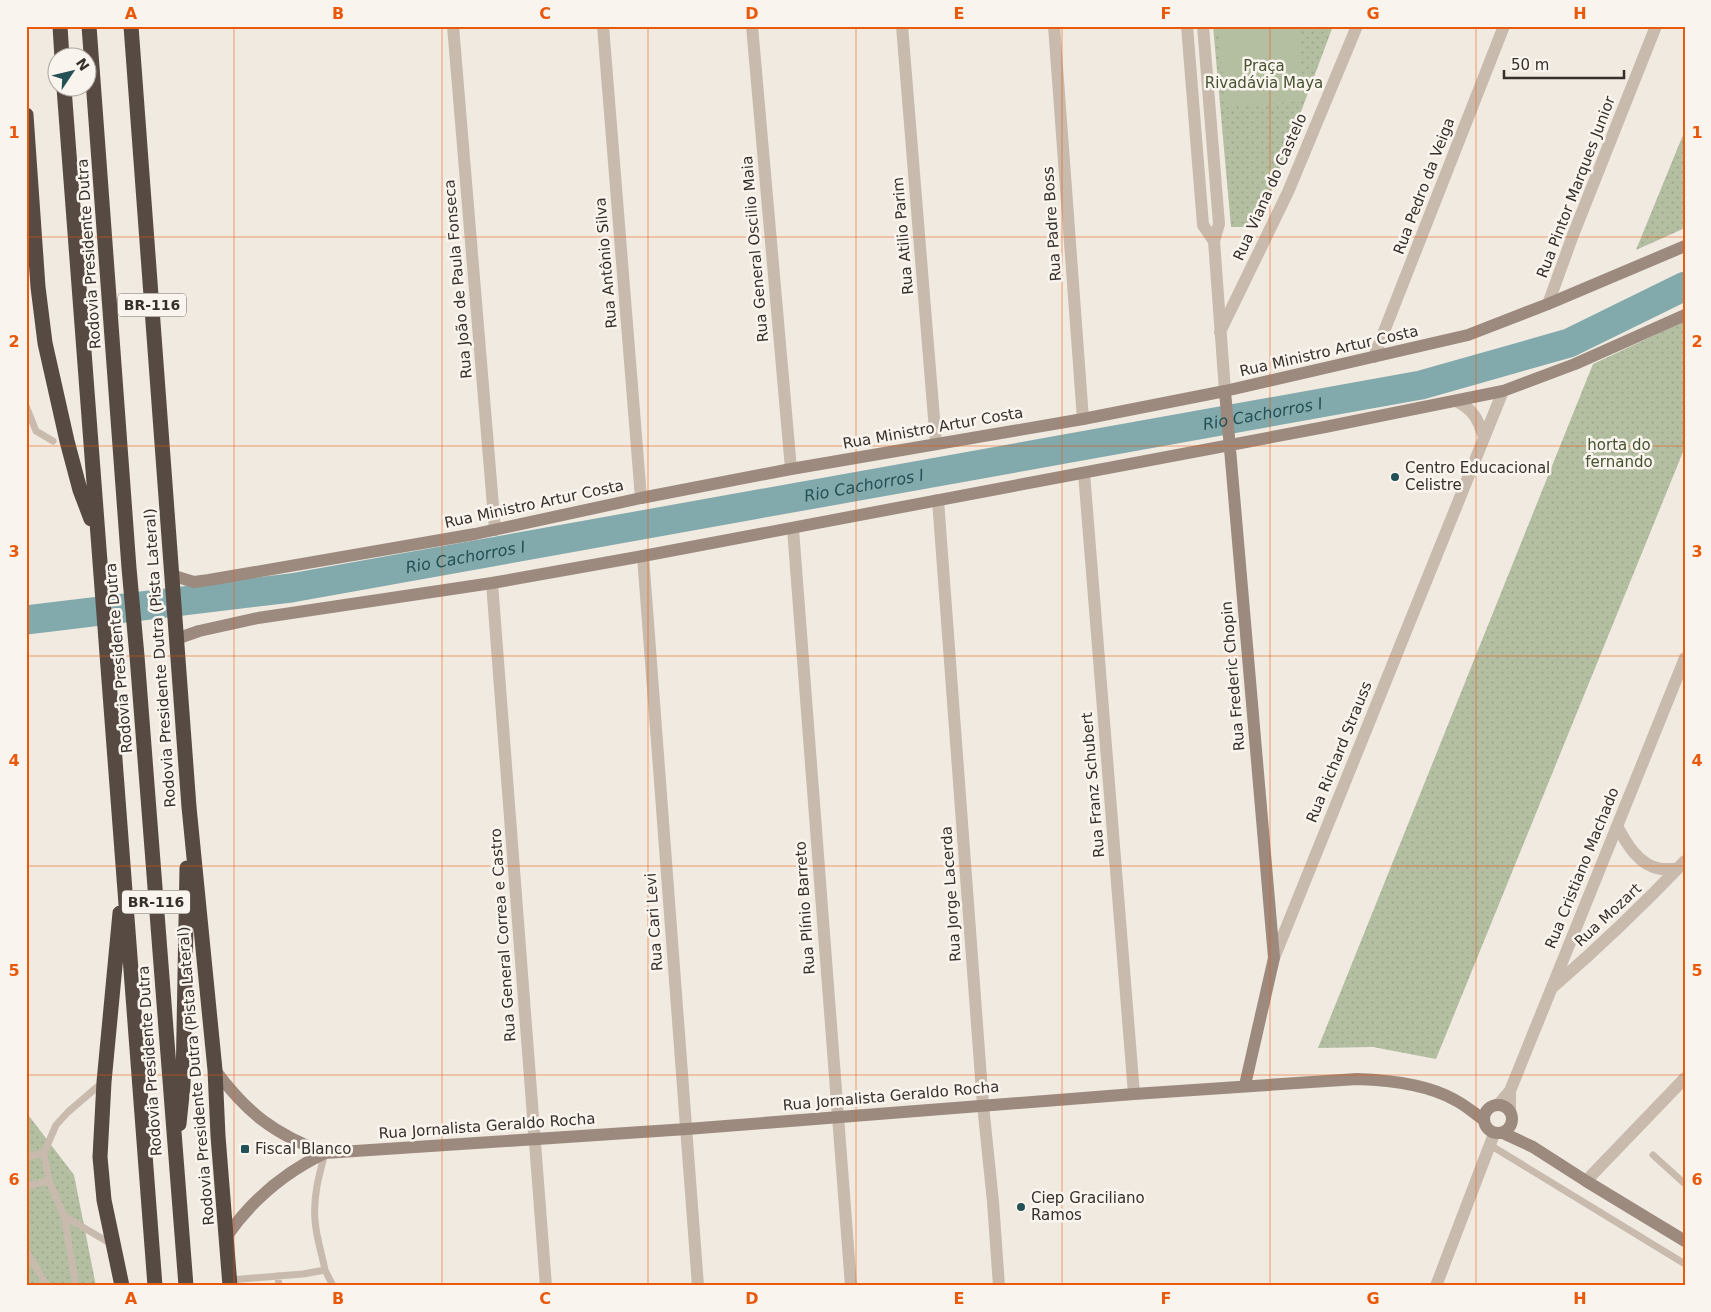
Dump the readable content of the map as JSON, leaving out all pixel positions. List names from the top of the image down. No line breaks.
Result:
{"streets":{"highway":["Rodovia Presidente Dutra","BR-116","Rodovia Presidente Dutra (Pista Lateral)"],"street":["Rua Pedro da Veiga","Rua Viana do Castelo","Rua Pintor Marques Junior","Rua Padre Boss","Rua Atilio Parim","Rua General Oscilio Maia","Rua Antônio Silva","Rua João de Paula Fonseca","Rua Ministro Artur Costa","Rua Frederic Chopin","Rua Richard Strauss","Rua Franz Schubert","Rua Cristiano Machado","Rua Jorge Lacerda","Rua Plínio Barreto","Rua Mozart","Rua Cari Levi","Rua General Correa e Castro","Rua Jornalista Geraldo Rocha"]},"crossings":[["Rua Pedro da Veiga","Rua Ministro Artur Costa"],["Rua Pintor Marques Junior","Rua Ministro Artur Costa"],["Rua Padre Boss","Rua Ministro Artur Costa"],["Rua Atilio Parim","Rua Ministro Artur Costa"],["Rua General Oscilio Maia","Rua Ministro Artur Costa"],["Rodovia Presidente Dutra","BR-116"],["Rua Antônio Silva","Rua Ministro Artur Costa"],["Rua João de Paula Fonseca","Rua Ministro Artur Costa"],["Rua Ministro Artur Costa","Rodovia Presidente Dutra (Pista Lateral)"],["Rua Ministro Artur Costa","Rua Frederic Chopin"],["Rodovia Presidente Dutra (Pista Lateral)","Rua Jornalista Geraldo Rocha"],["Rua Frederic Chopin","Rua Richard Strauss"],["Rua Richard Strauss","Rua Jornalista Geraldo Rocha"],["Rua Franz Schubert","Rua Jornalista Geraldo Rocha"],["Rua Cristiano Machado","Rua Mozart"],["Rua Cristiano Machado","Rua Jornalista Geraldo Rocha"],["Rua Jorge Lacerda","Rua Jornalista Geraldo Rocha"],["Rua Plínio Barreto","Rua Jornalista Geraldo Rocha"],["Rua Cari Levi","Rua Jornalista Geraldo Rocha"],["Rua General Correa e Castro","Rua Jornalista Geraldo Rocha"]],"water":["Rio Cachorros I"],"parks":["Praça Rivadávia Maya","horta do fernando"],"places":{"other":["Centro Educacional Celistre","Ciep Graciliano Ramos"],"transit":["Fiscal Blanco"]},"scale_bar":"50 m","north":"top right","grid":{"columns":["A","B","C","D","E","F","G","H"],"rows":["1","2","3","4","5","6"]}}
